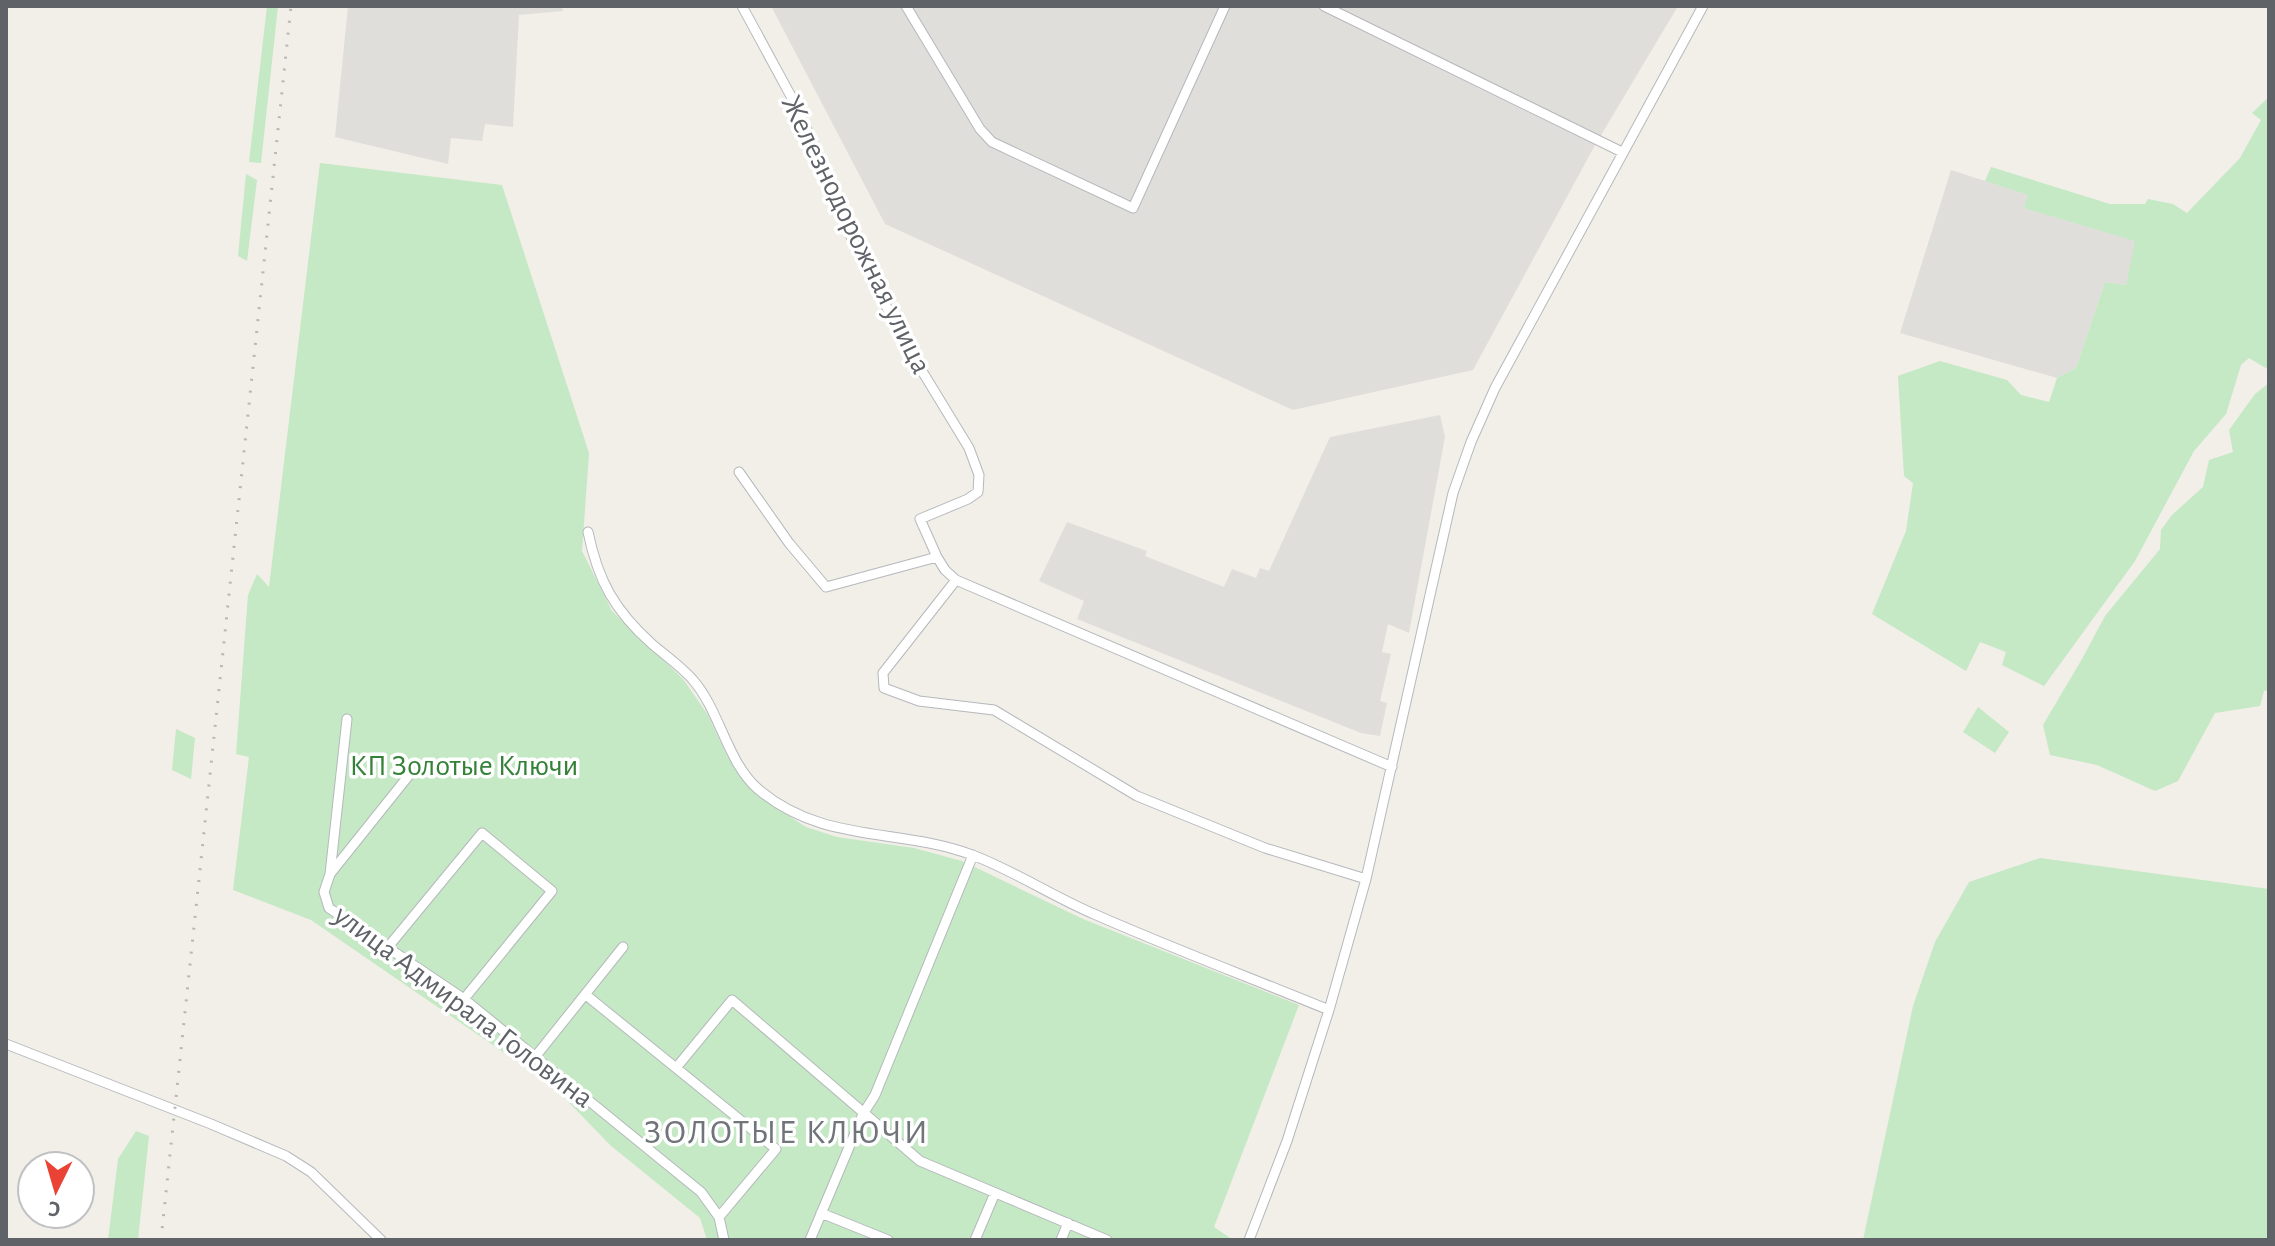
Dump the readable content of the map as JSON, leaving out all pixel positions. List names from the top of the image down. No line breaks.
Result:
{"streets":{"street":["Железнодорожная улица","улица Адмирала Головина"]},"districts":["ЗОЛОТЫЕ КЛЮЧИ"],"parks":["КП Золотые Ключи"],"north":"bottom"}
